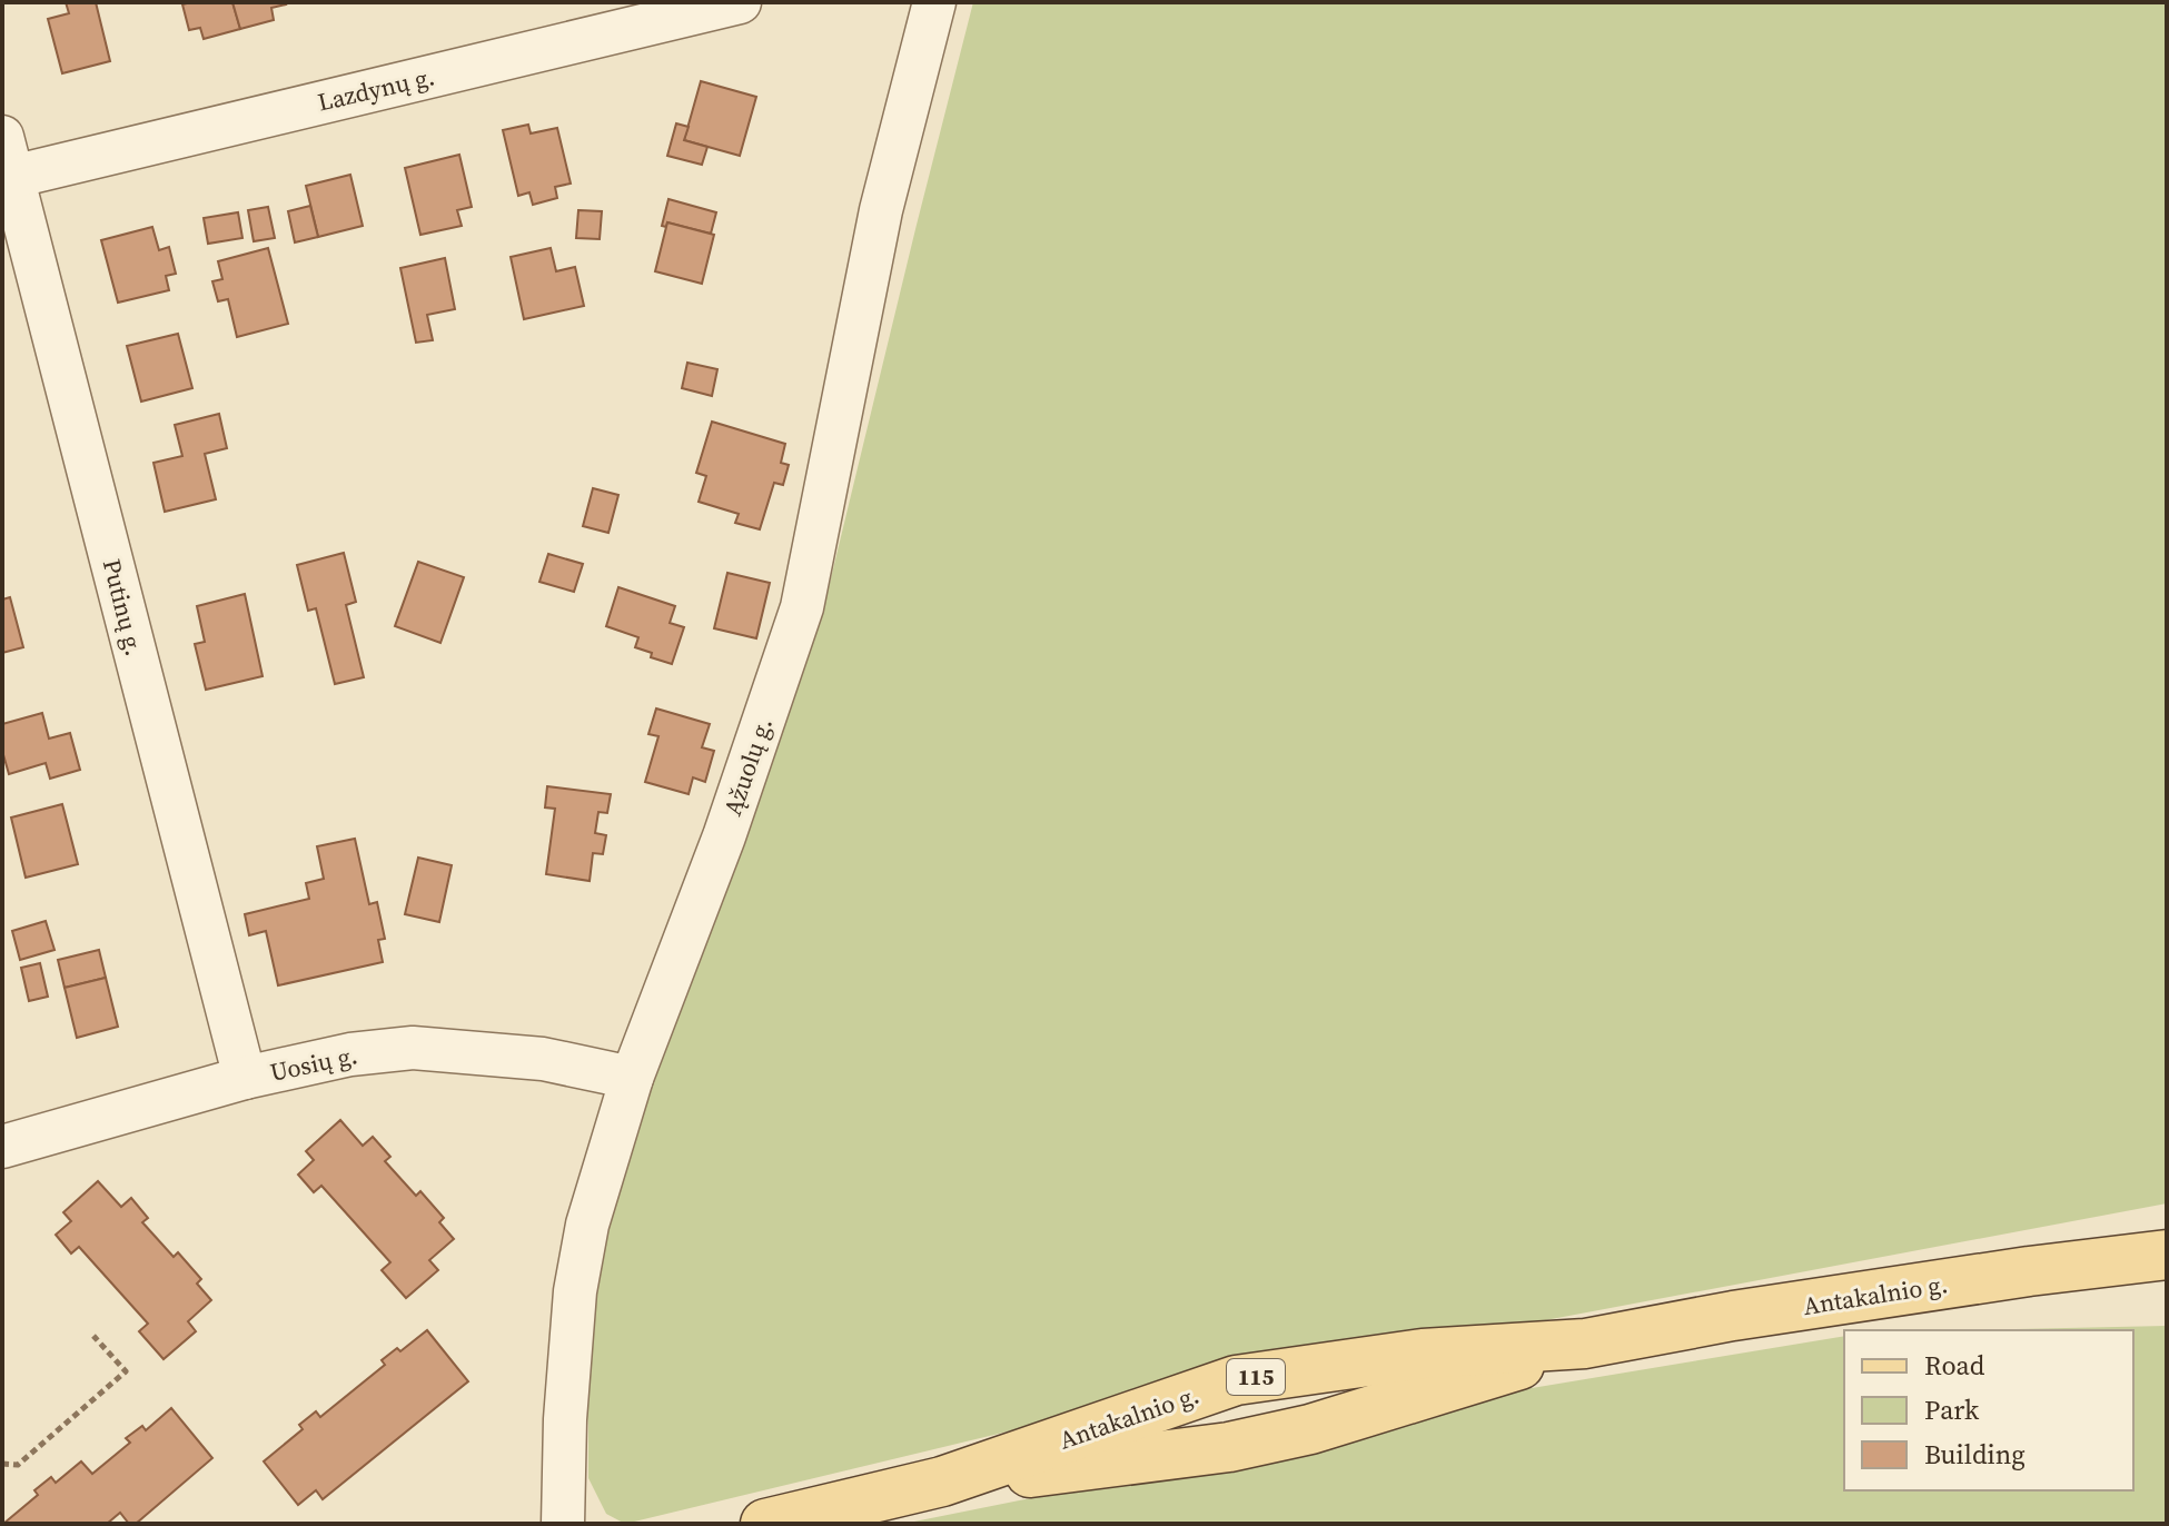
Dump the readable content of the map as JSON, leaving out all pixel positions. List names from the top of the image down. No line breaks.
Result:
{"streets":{"main road":["Antakalnio g.","115"],"street":["Lazdynų g.","Putinų g.","Ąžuolų g.","Uosių g."]},"crossings":[["Lazdynų g.","Putinų g."],["Putinų g.","Uosių g."],["Ąžuolų g.","Uosių g."]],"legend":["Road","Park","Building"]}
